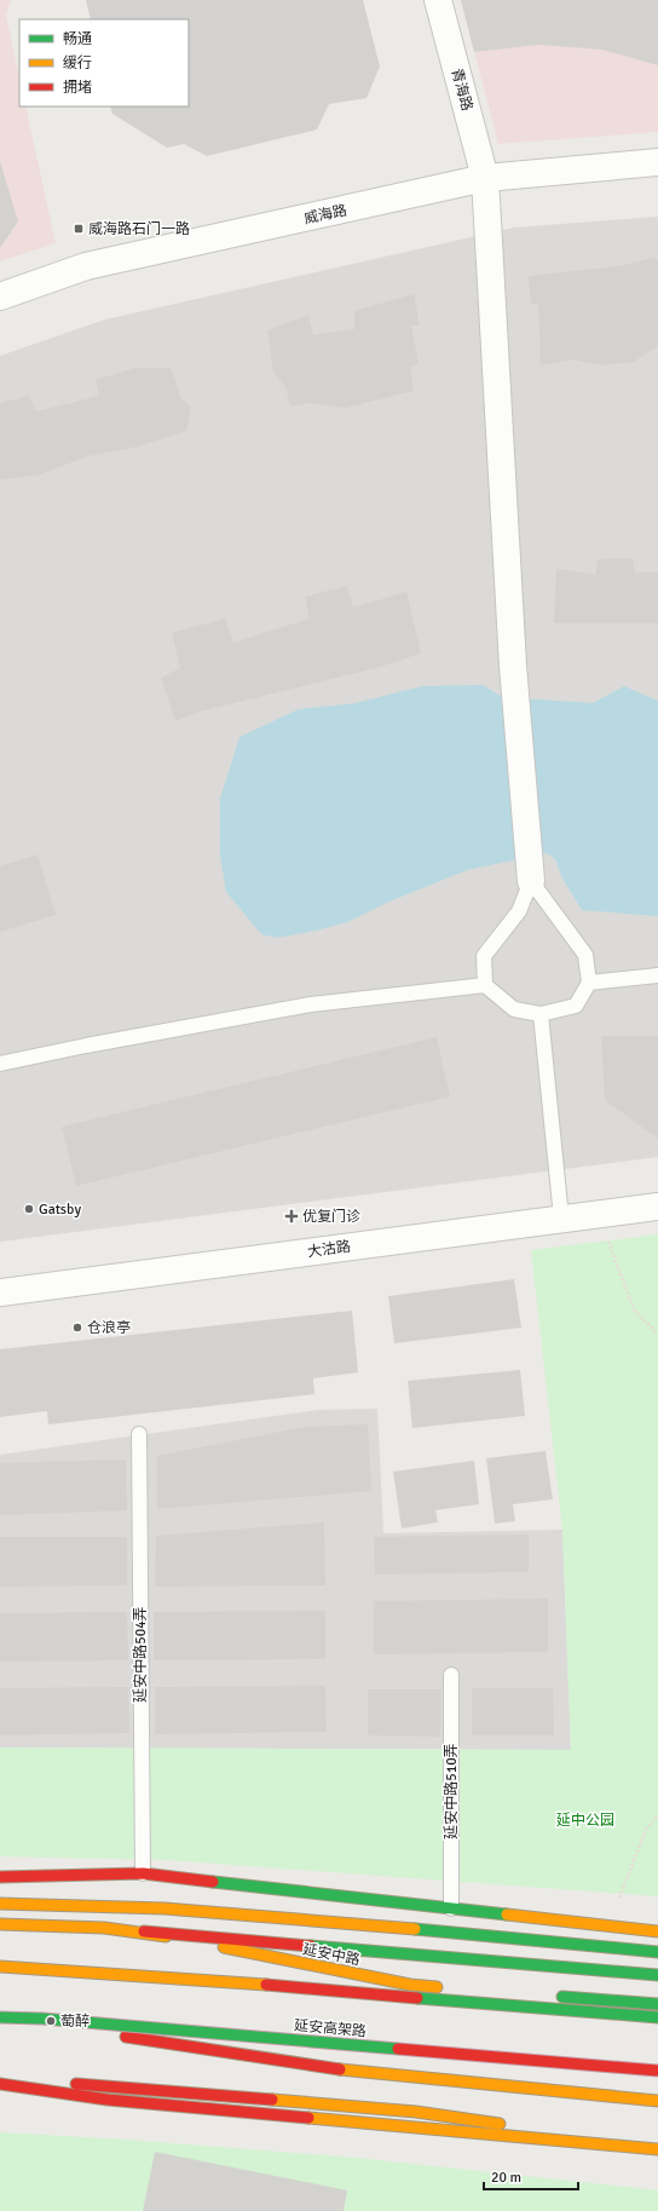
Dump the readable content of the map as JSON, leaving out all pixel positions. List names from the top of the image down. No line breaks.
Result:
{"streets":{"main road":["延安中路","延安高架路"],"street":["青海路","威海路","大沽路"],"lane":["延安中路504弄","延安中路510弄"]},"crossings":[["青海路","威海路"]],"parks":["延中公园"],"places":{"transit":["威海路石门一路"],"other":["Gatsby","仓浪亭","萄醉"],"health":["优复门诊"]},"legend":["畅通","缓行","拥堵"],"scale_bar":"20 m"}
